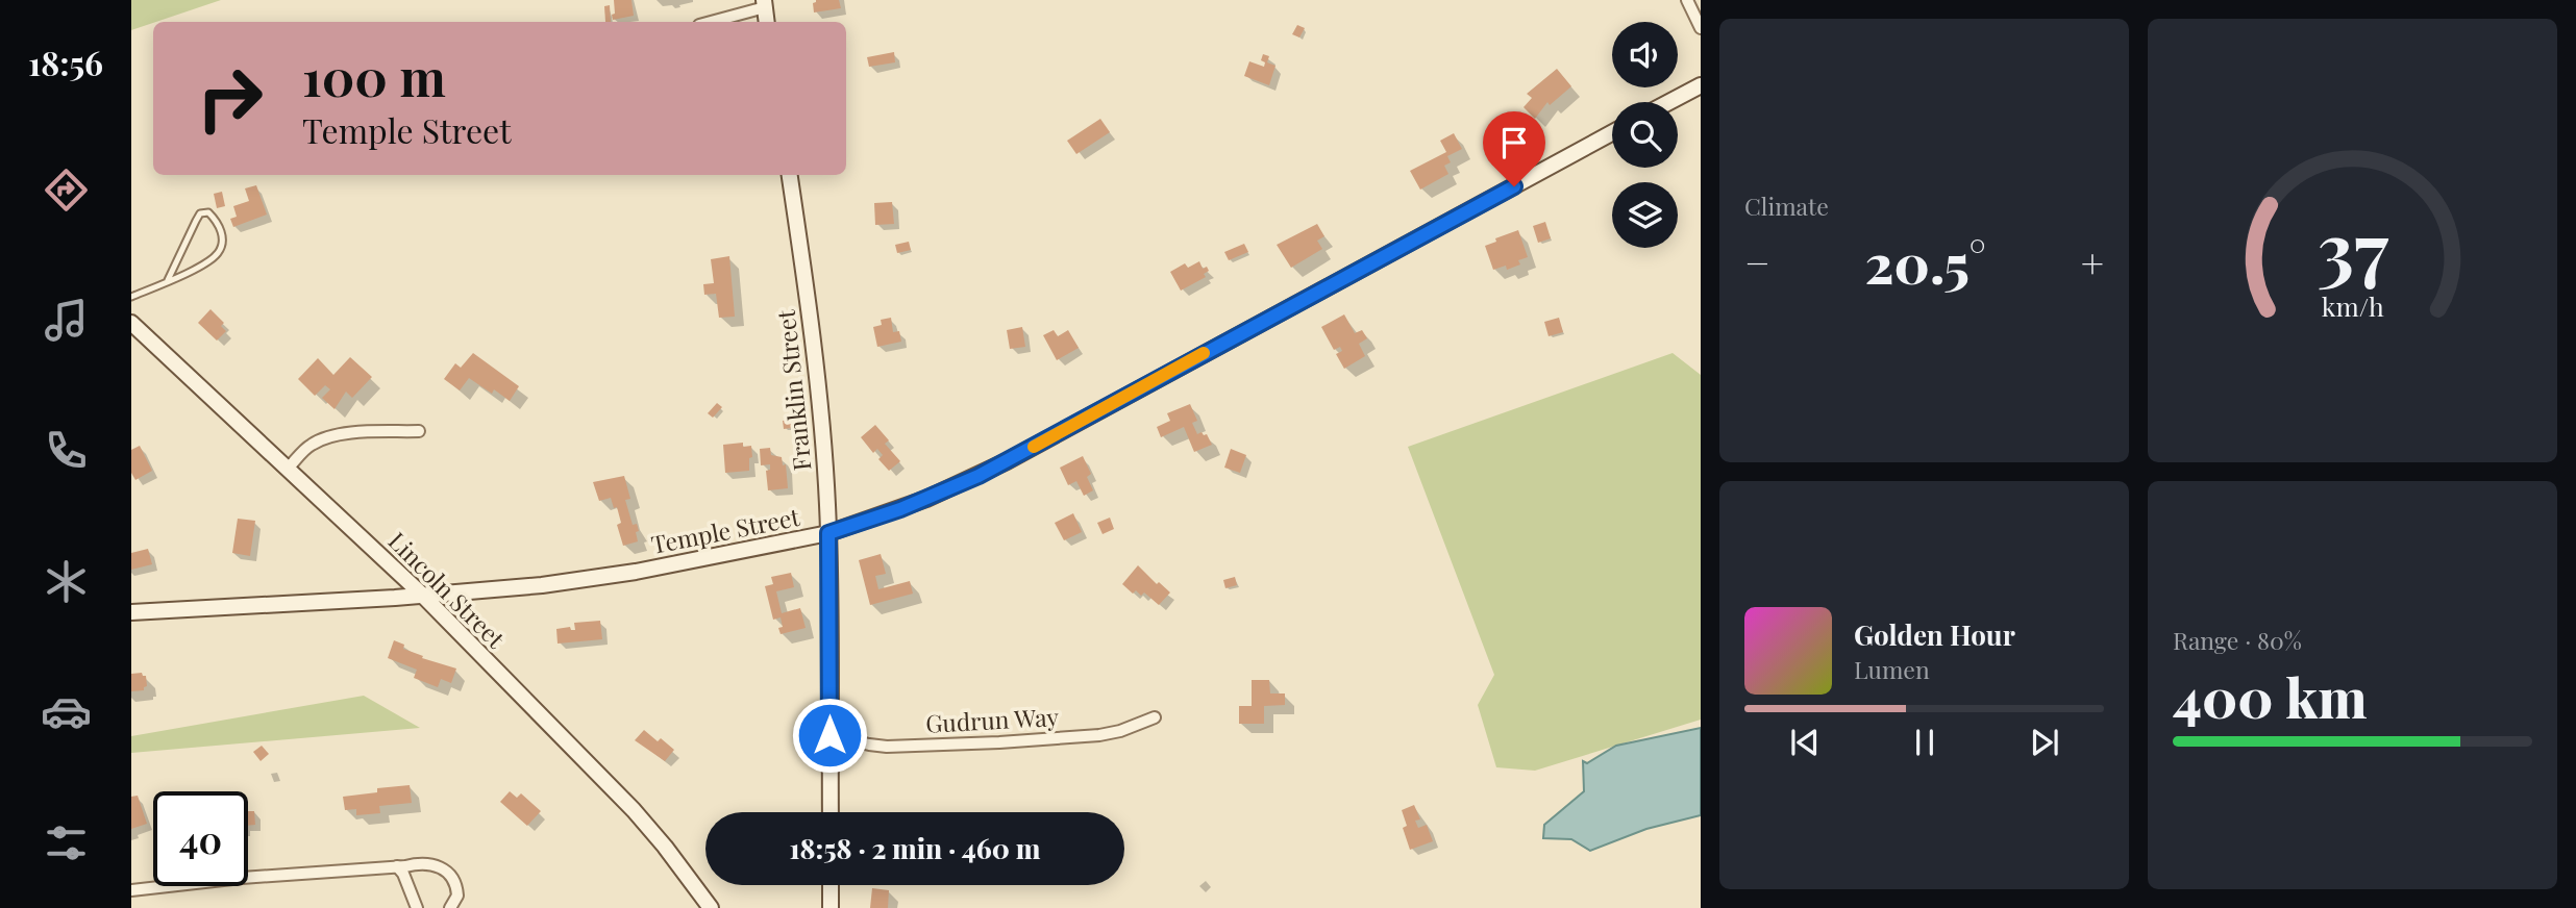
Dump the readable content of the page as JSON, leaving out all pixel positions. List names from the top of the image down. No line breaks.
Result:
{"streets":{"main road":["Franklin Street","Temple Street","Lincoln Street"],"street":["Gudrun Way"]},"crossings":[["Franklin Street","Temple Street"],["Franklin Street","Gudrun Way"],["Temple Street","Lincoln Street"]],"page":{"tabs":"18:56","tile":["Climate",["Range · 80%","400 km"]],"turn":["100 m","Temple Street"],"heat":["−","20.5°","+"],"song":["Golden Hour","Lumen"],"limit":"40","trip":"18:58 · 2 min · 460 m","gauge":["37","km/h"]}}
